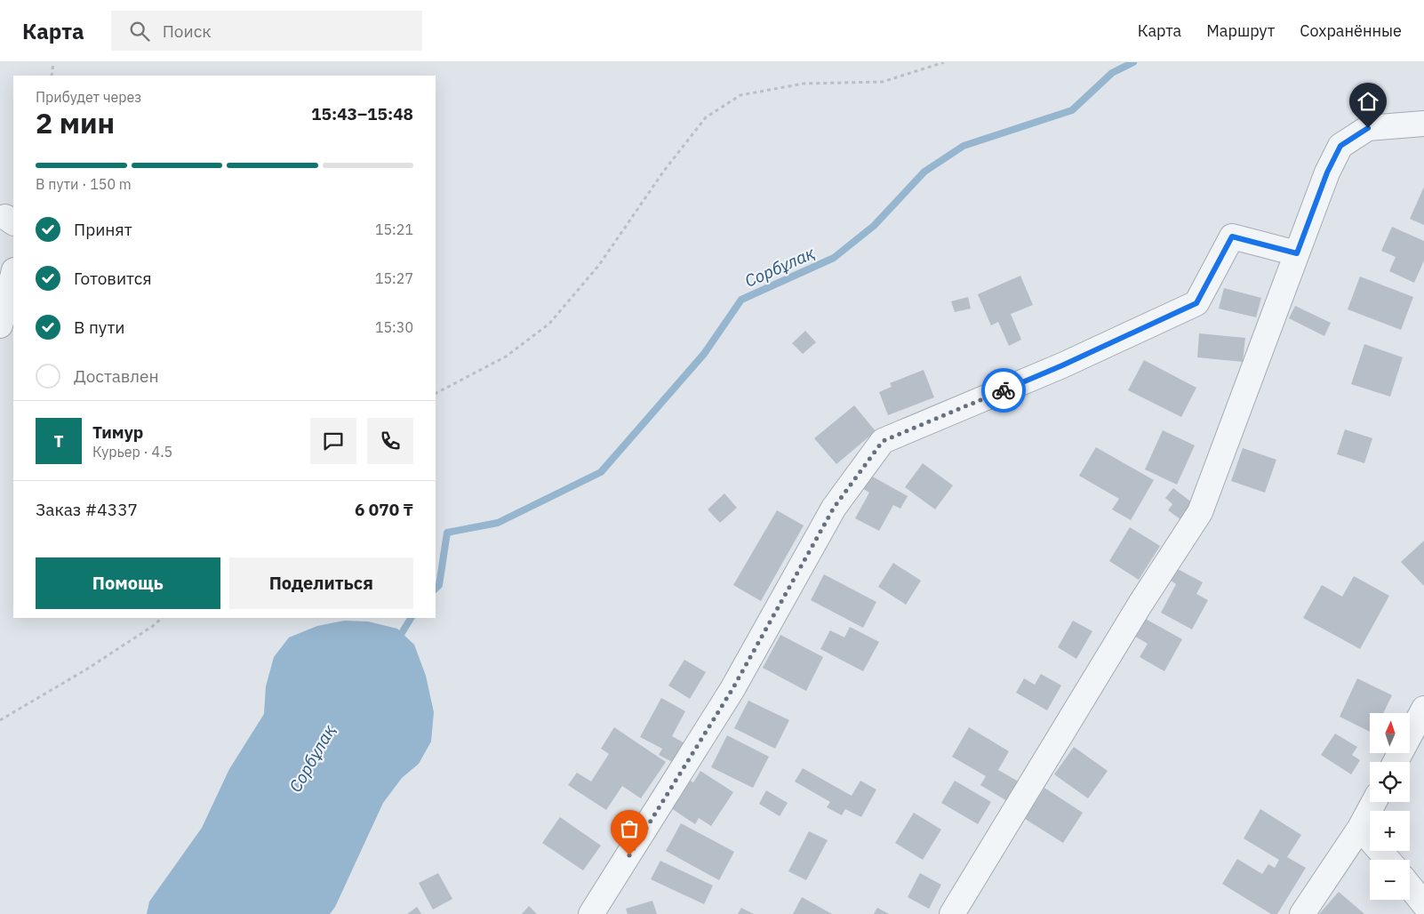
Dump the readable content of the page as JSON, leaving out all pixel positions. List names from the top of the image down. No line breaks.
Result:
{"water":["Сорбұлақ"],"north":"top","page":{"header":"Карта","search":"Поиск","nav":["Карта","Маршрут","Сохранённые"],"heading":["2 мин","Прибудет через","15:43–15:48"],"panel":["Тимур","Курьер · 4.5","Заказ #4337","6 070 ₸"],"bar":"В пути · 150 m","list":[["Принят","15:21"],["Готовится","15:27"],["В пути","15:30"],"Доставлен"],"round":"Т","buttons":["Помощь","Поделиться"],"map_buttons":["+","−"]}}
